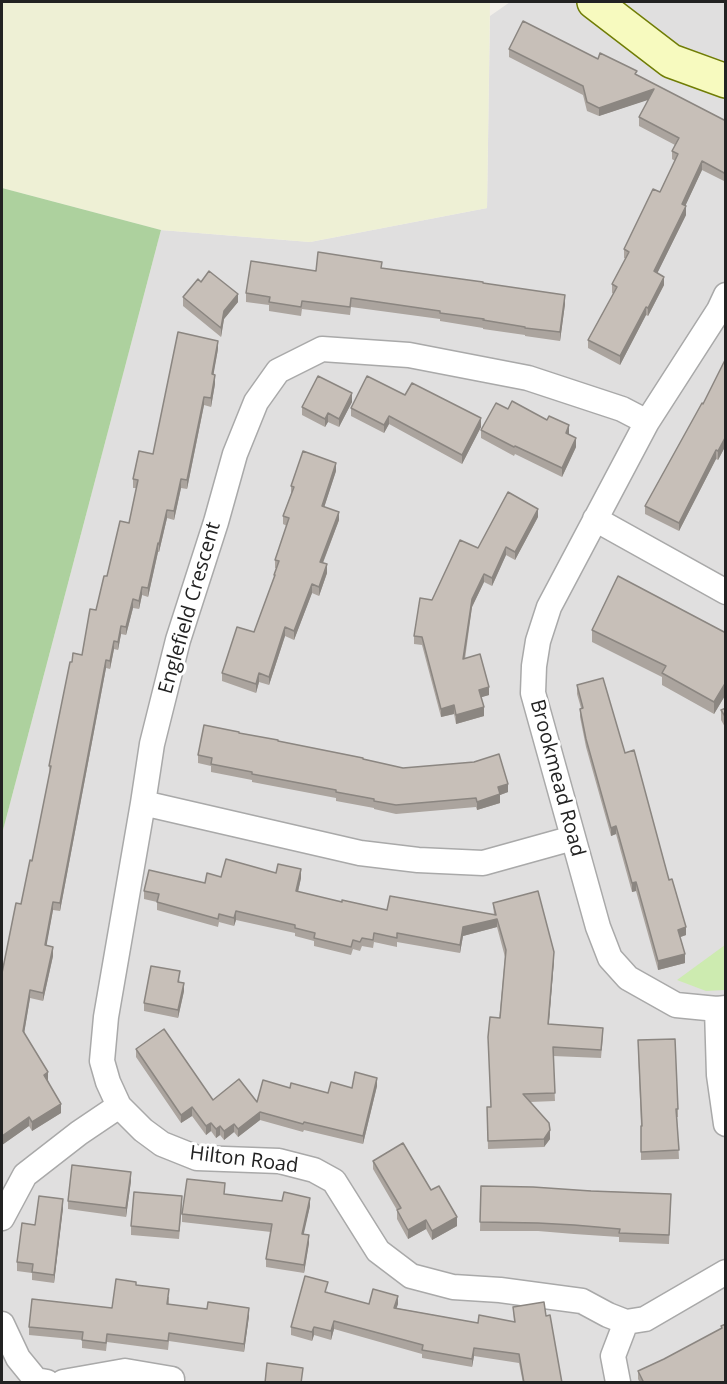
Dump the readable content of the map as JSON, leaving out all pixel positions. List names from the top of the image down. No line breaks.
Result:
{"streets":{"street":["Englefield Crescent","Brookmead Road","Hilton Road"]},"crossings":[["Englefield Crescent","Brookmead Road"],["Englefield Crescent","Hilton Road"]]}
